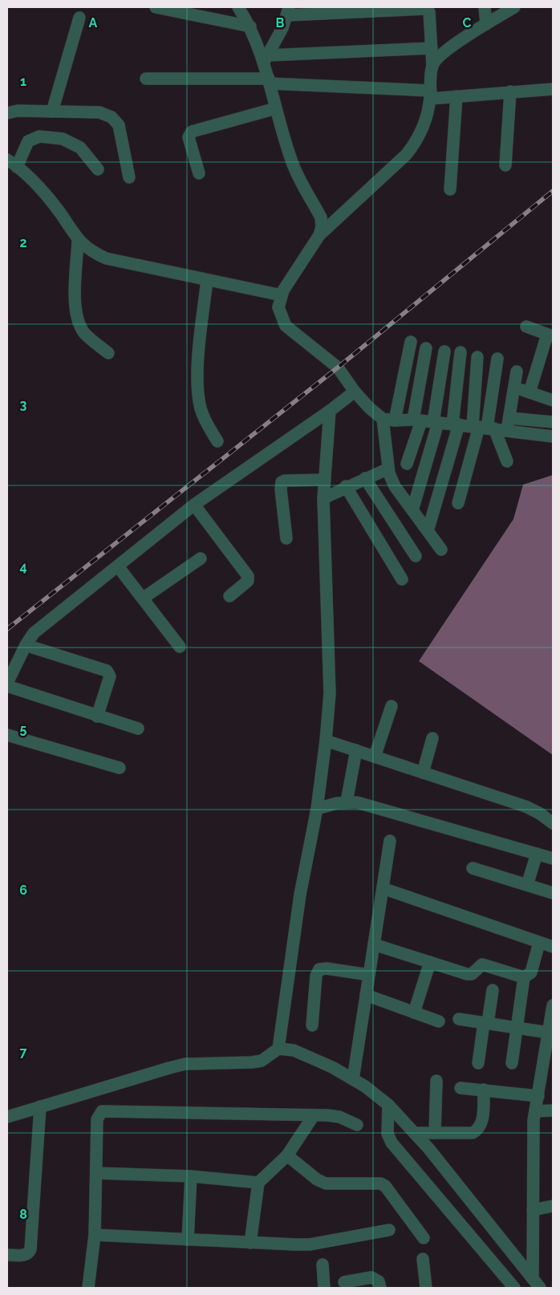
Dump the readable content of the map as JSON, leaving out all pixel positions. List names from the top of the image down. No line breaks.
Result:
{"grid":{"columns":["A","B","C"],"rows":["1","2","3","4","5","6","7","8"]}}
